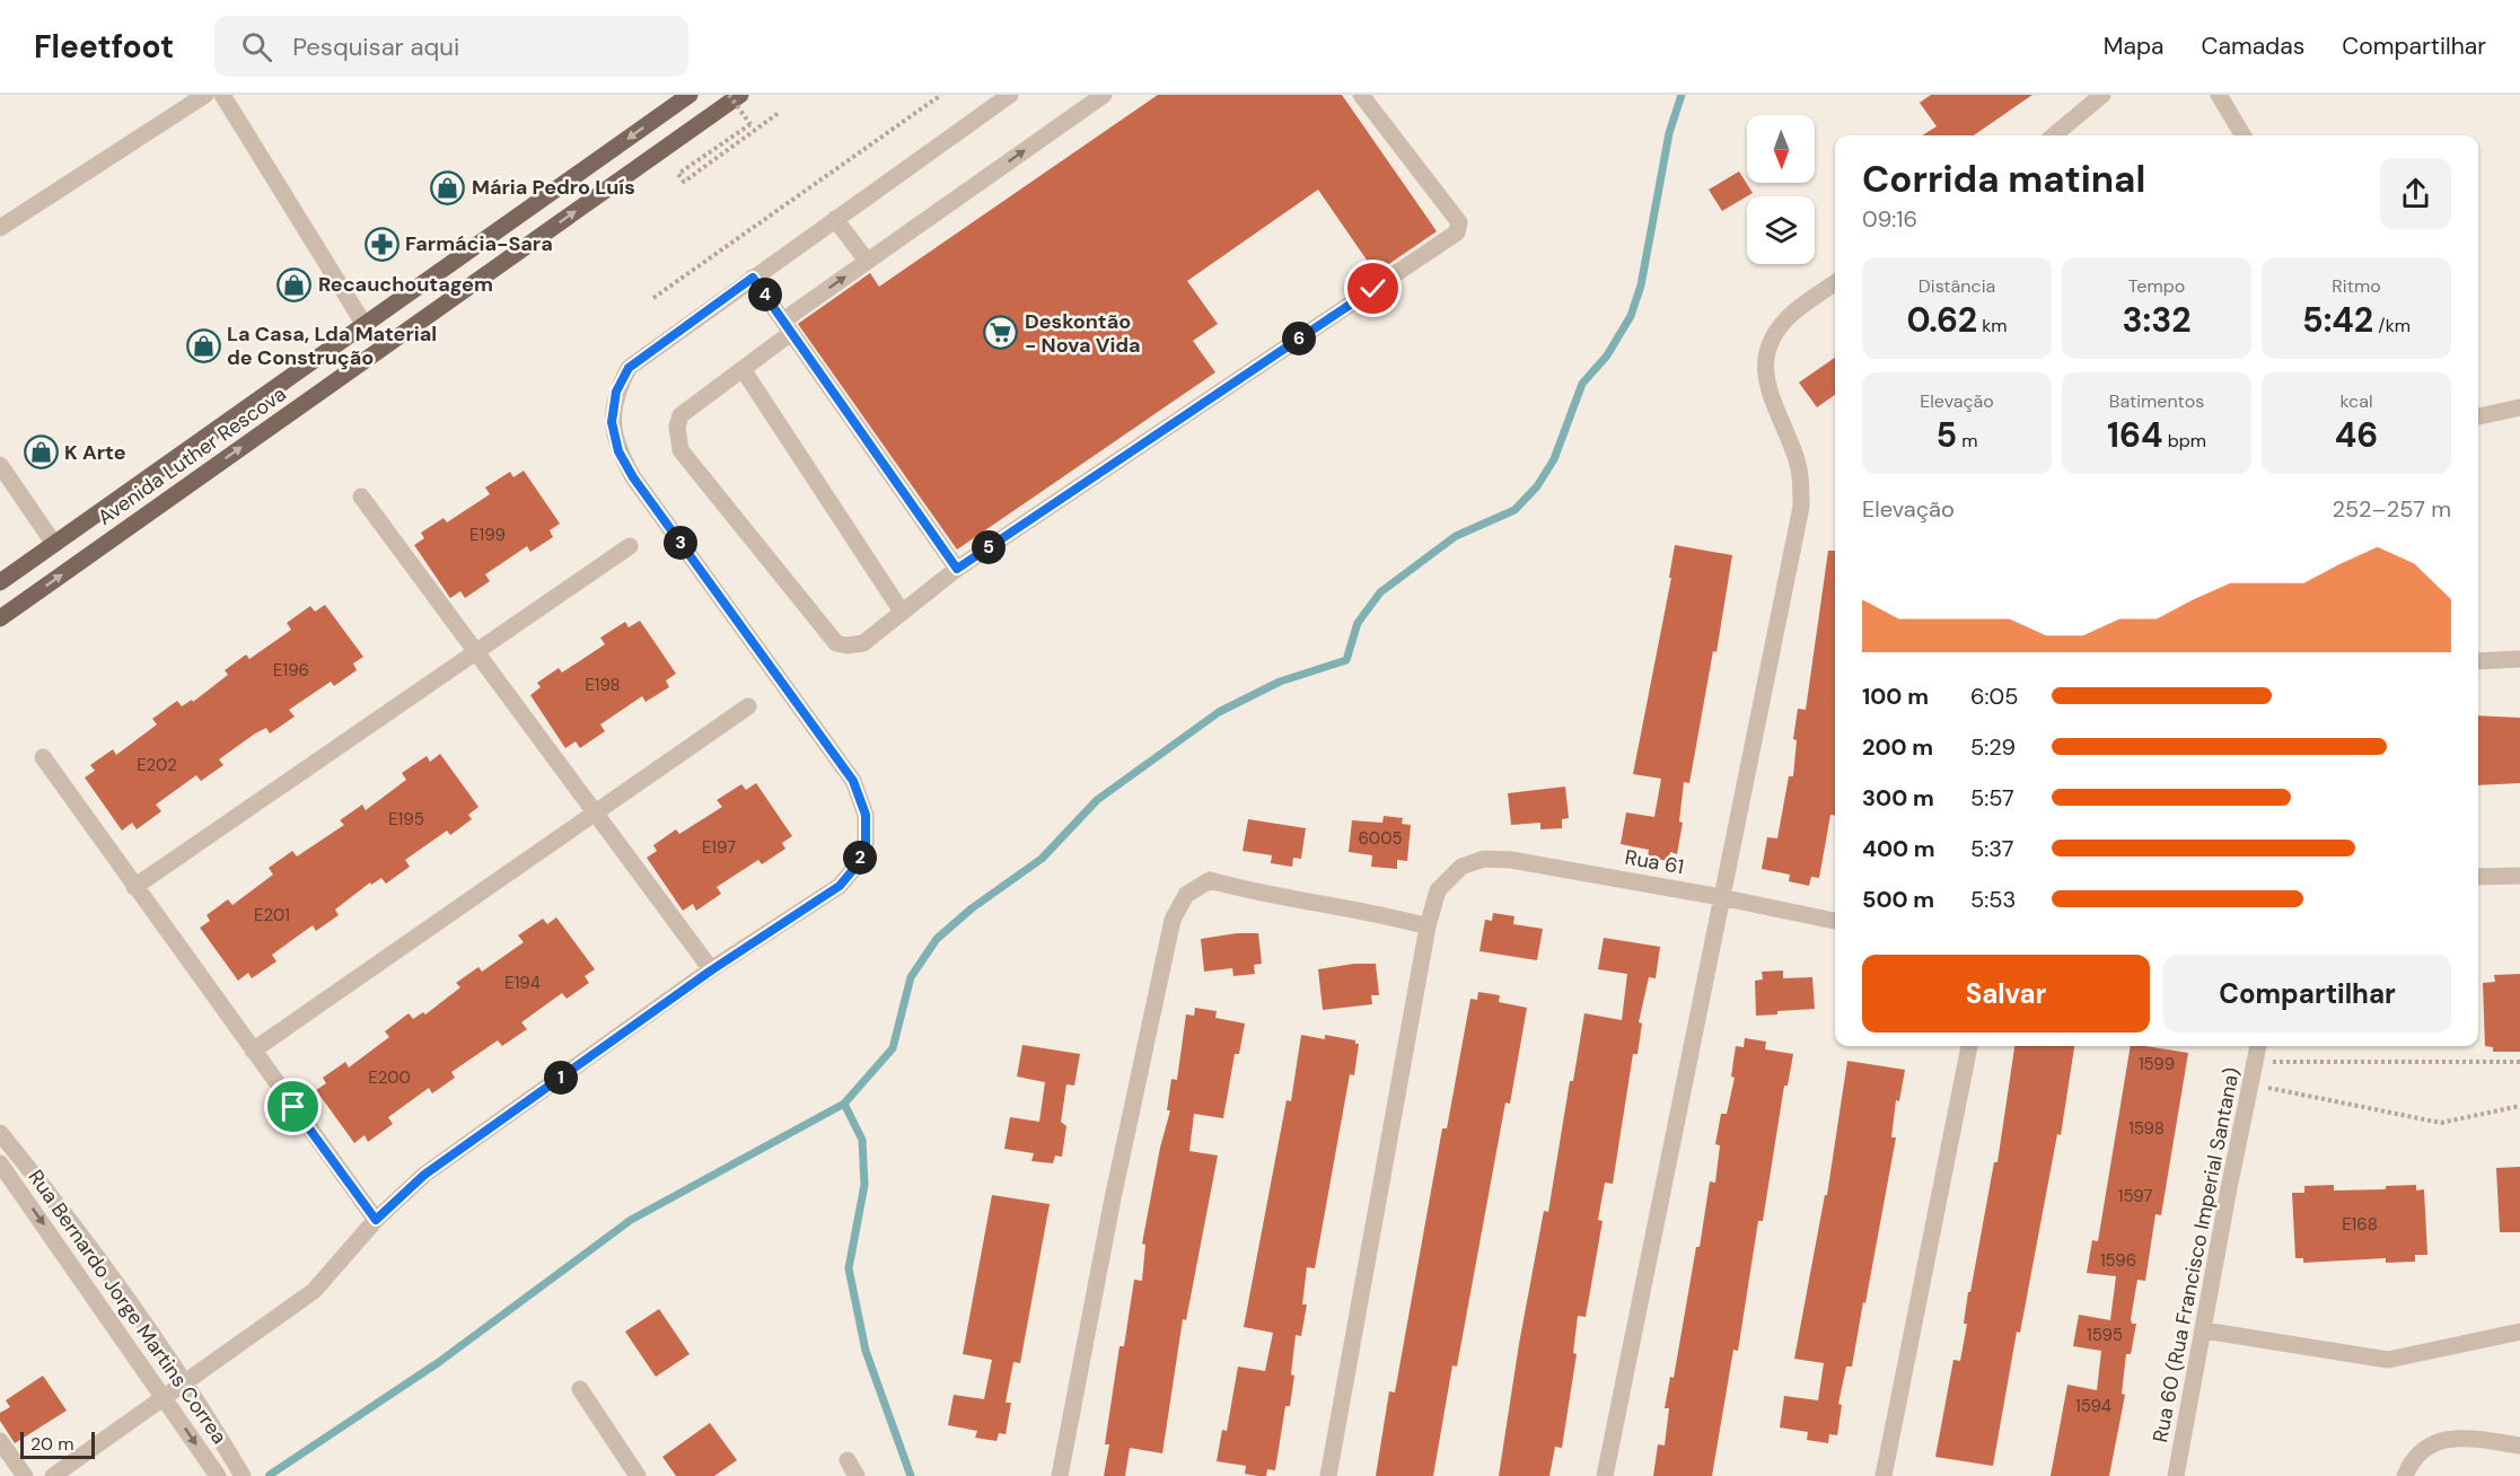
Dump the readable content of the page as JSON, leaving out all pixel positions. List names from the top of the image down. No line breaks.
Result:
{"streets":{"main road":["Avenida Luther Rescova"],"street":["Rua 61","Rua 60 (Rua Francisco Imperial Santana)","Rua Bernardo Jorge Martins Correa"]},"places":{"shop":["Mária Pedro Luís","Recauchoutagem","La Casa, Lda Material de Construção","K Arte"],"pharmacy":["Farmácia-Sara"],"supermarket":["Deskontão - Nova Vida"]},"house_numbers":["E199","E196","E198","E202","E195","6005","E197","E201","E194","1599","E200","1598","1597","E168","1596","1595","1594"],"scale_bar":"20 m","north":"bottom","page":{"header":"Fleetfoot","search":"Pesquisar aqui","nav":["Mapa","Camadas","Compartilhar"],"heading":["Corrida matinal","09:16"],"stats":[["Distância","0.62 km"],["Tempo","3:32"],["Ritmo","5:42 /km"],["Elevação","5 m"],["Batimentos","164 bpm"],["kcal","46"]],"pins":["4","6","3","5","2","1"],"chart":["Elevação","252–257 m"],"list":[{"name":"100 m","note":"6:05"},{"name":"200 m","note":"5:29"},{"name":"300 m","note":"5:57"},{"name":"400 m","note":"5:37"},{"name":"500 m","note":"5:53"}],"buttons":["Salvar","Compartilhar"],"scale":"20 m"}}
